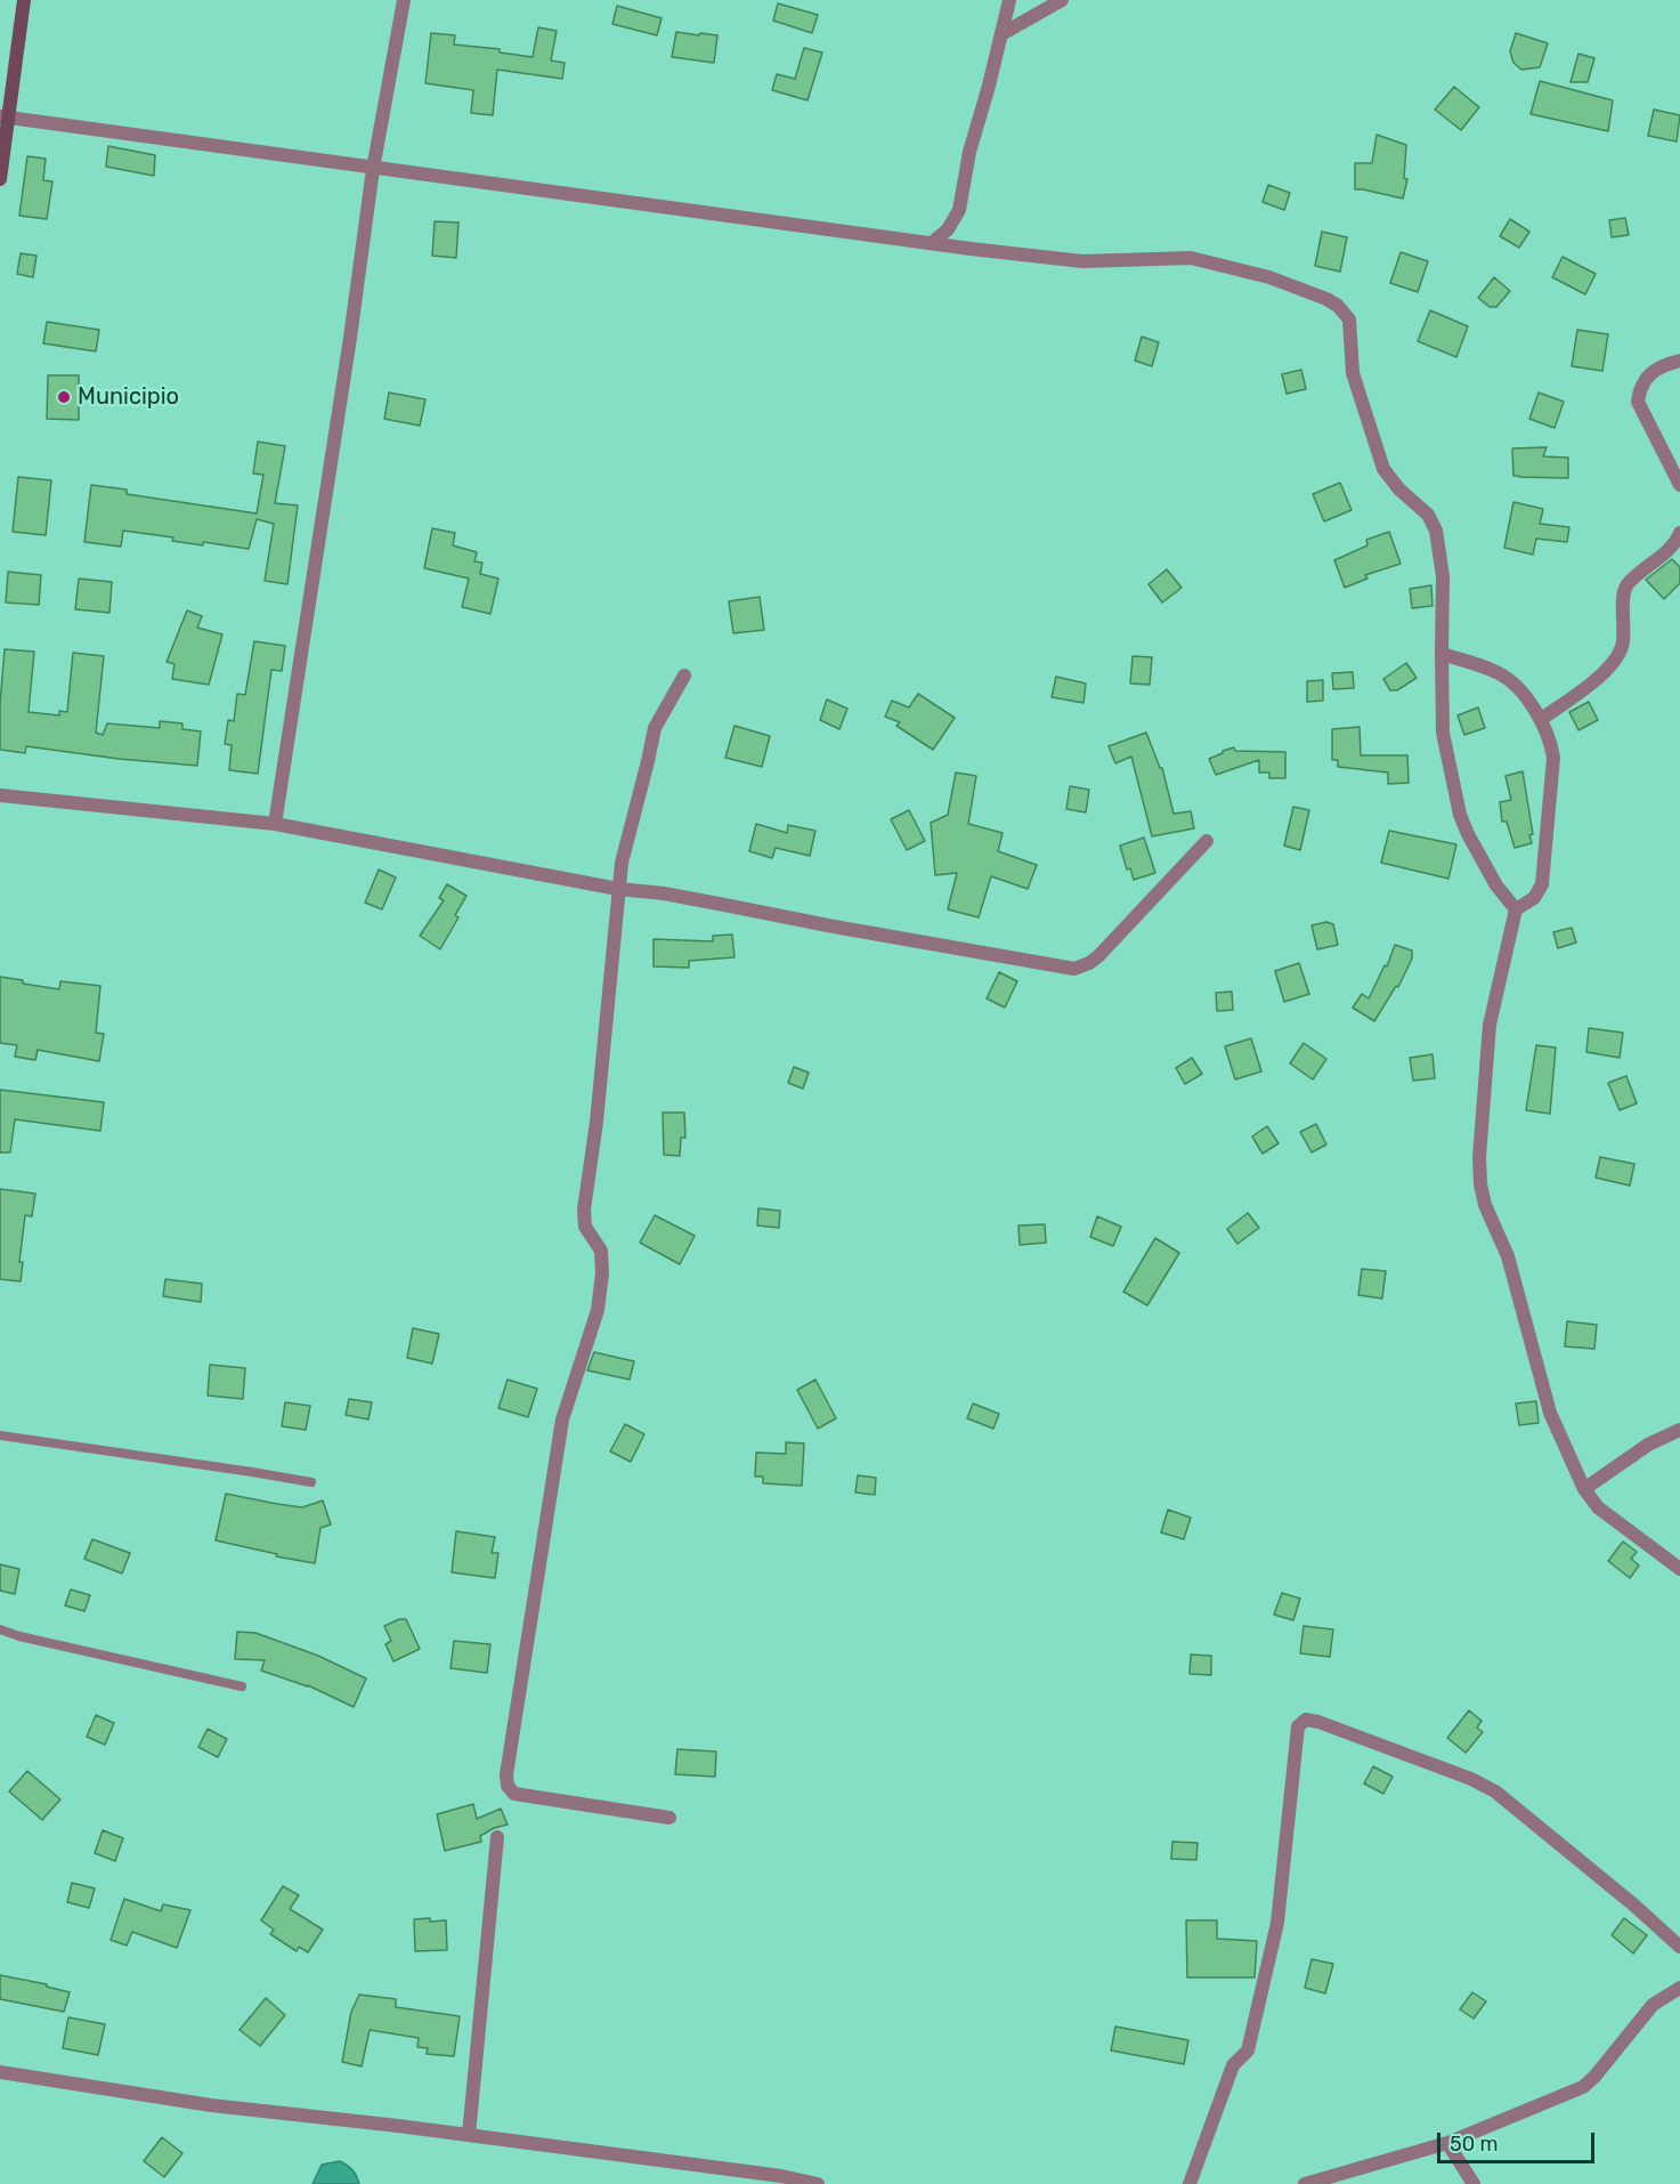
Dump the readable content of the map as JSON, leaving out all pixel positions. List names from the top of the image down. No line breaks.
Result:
{"places":["Municipio"],"scale_bar":"50 m"}
